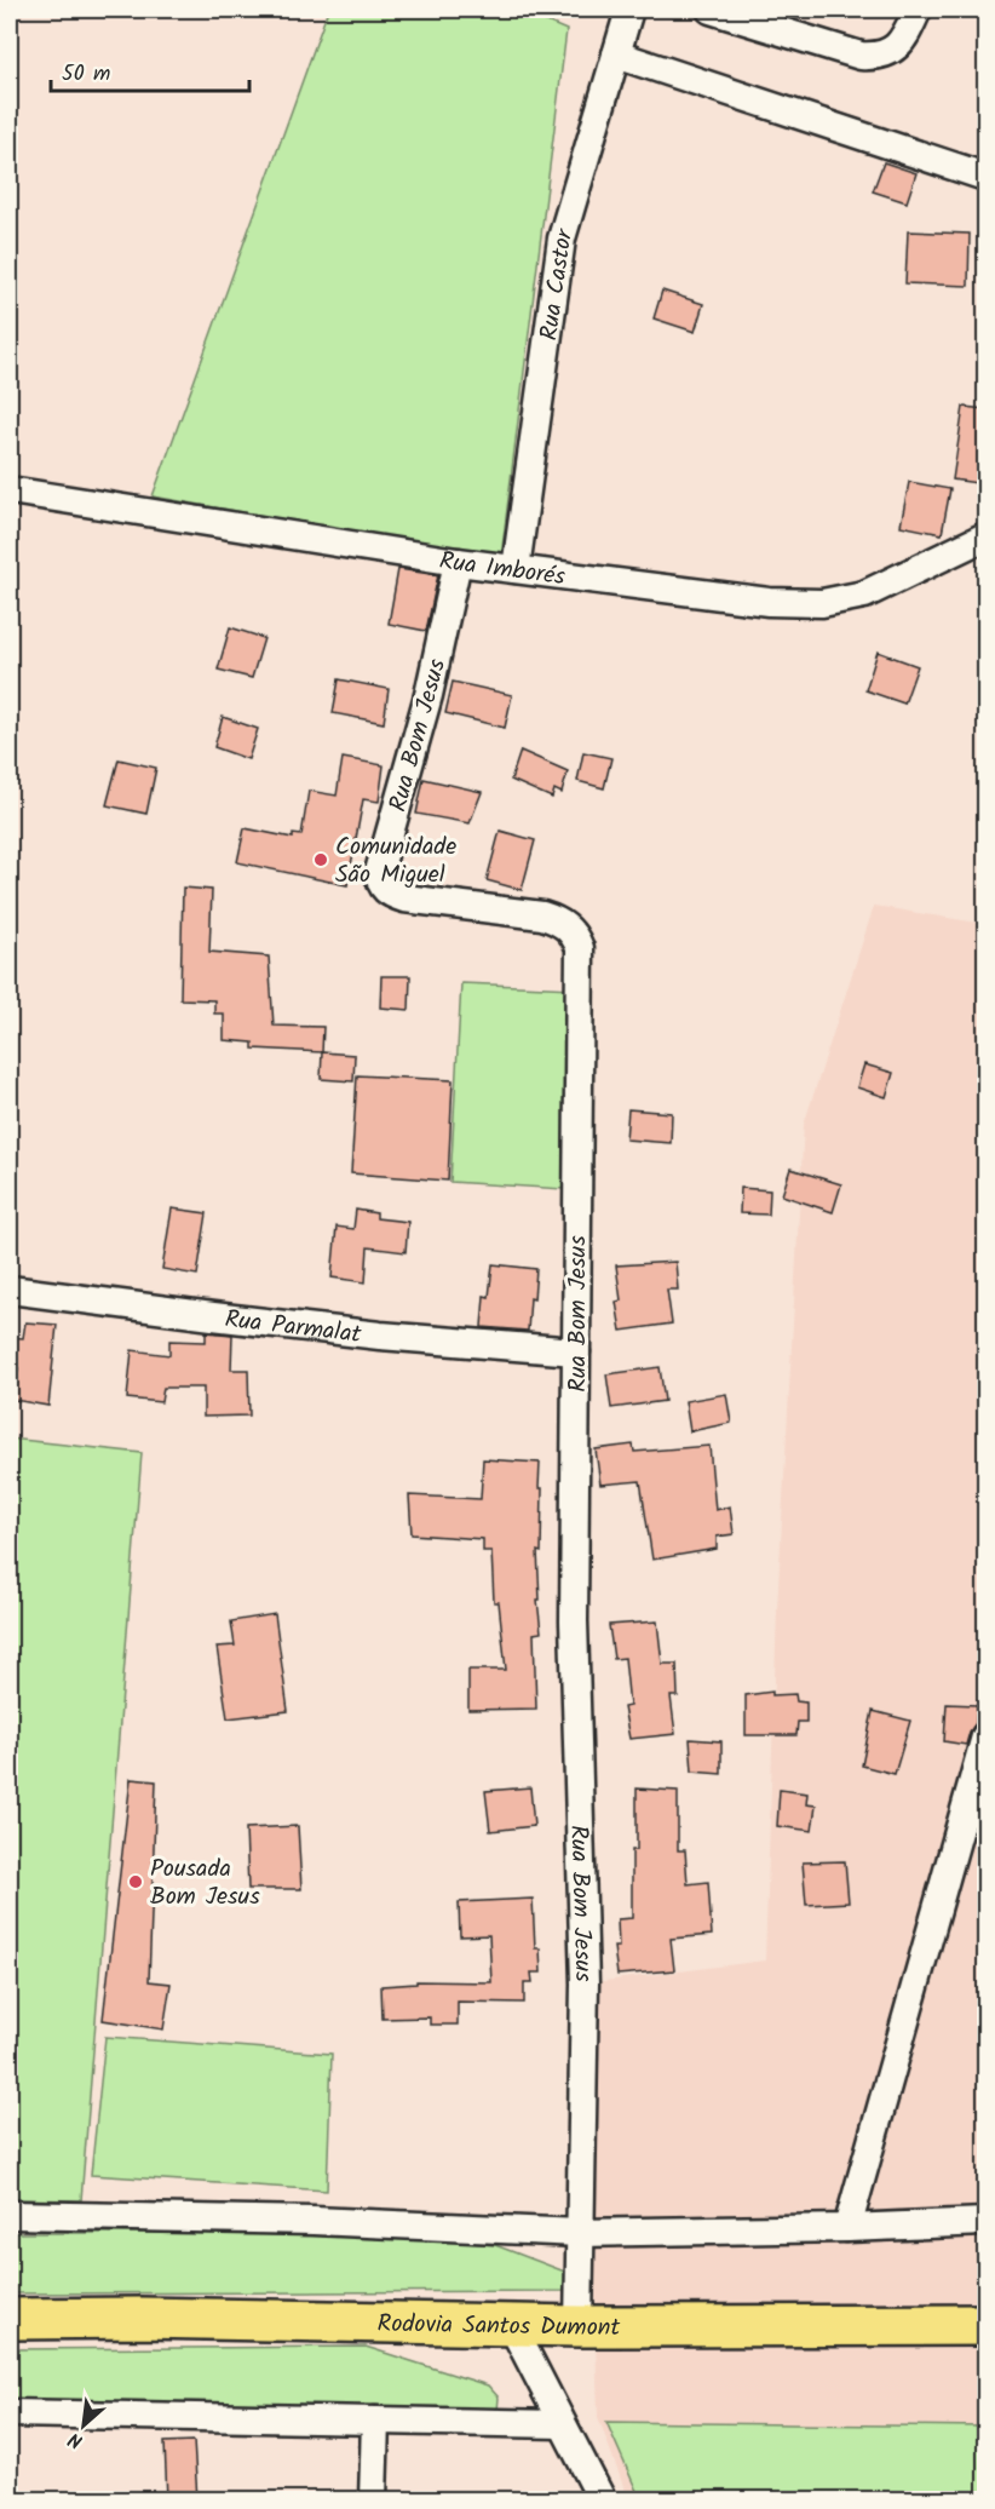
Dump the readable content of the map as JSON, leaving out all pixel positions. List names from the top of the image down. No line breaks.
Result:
{"streets":{"highway":["Rodovia Santos Dumont"],"street":["Rua Castor","Rua Imborés","Rua Bom Jesus","Rua Parmalat"]},"crossings":[["Rua Castor","Rua Imborés"],["Rua Imborés","Rua Bom Jesus"],["Rua Bom Jesus","Rua Parmalat"],["Rua Bom Jesus","Rodovia Santos Dumont"]],"places":["Comunidade São Miguel","Pousada Bom Jesus"],"scale_bar":"50 m","north":"bottom left"}
